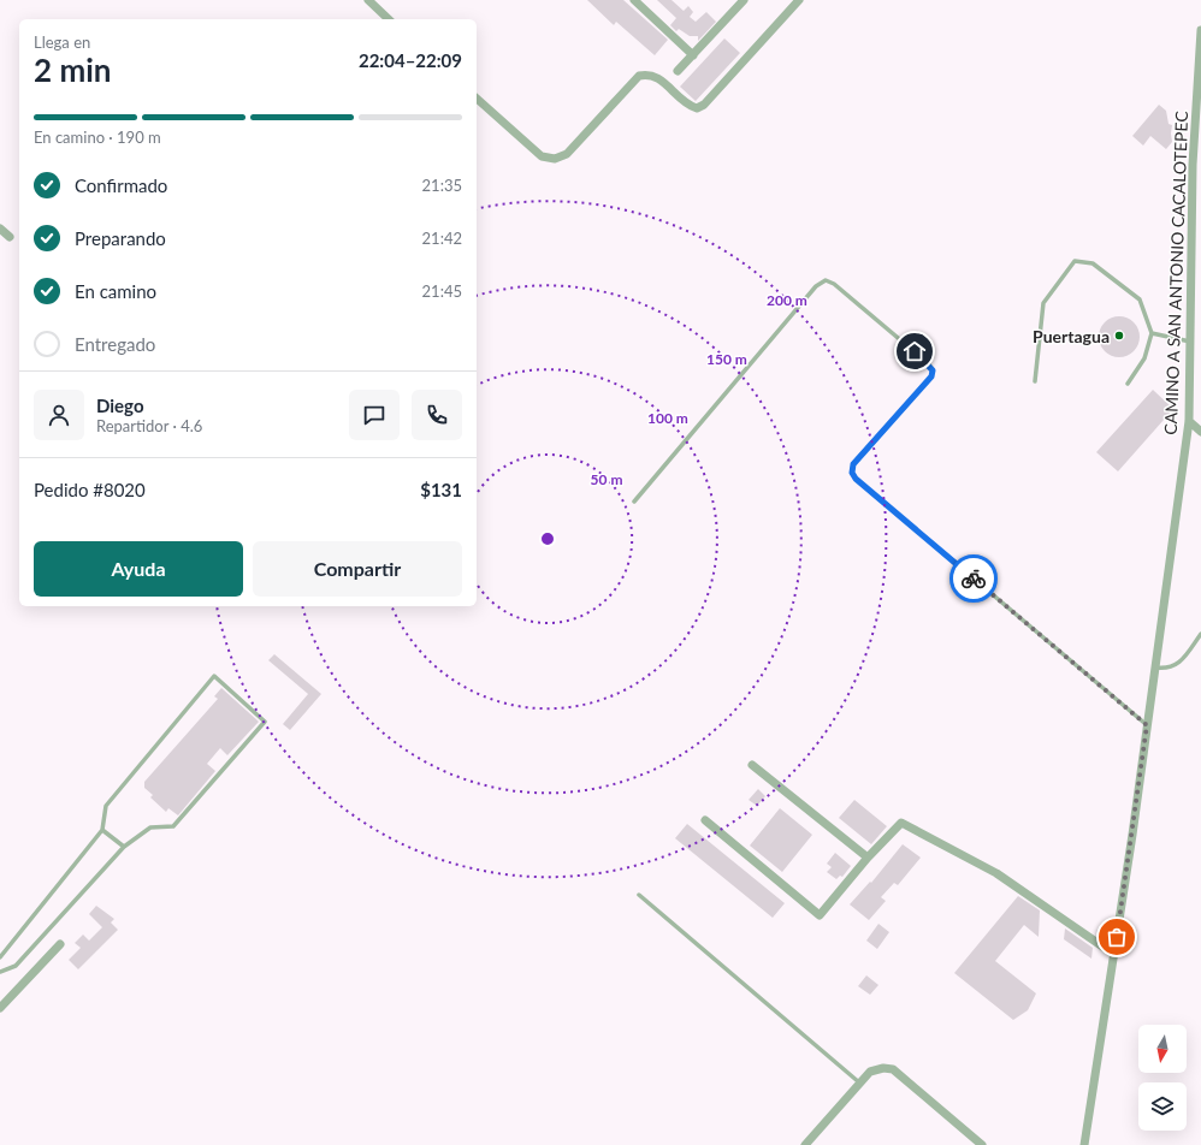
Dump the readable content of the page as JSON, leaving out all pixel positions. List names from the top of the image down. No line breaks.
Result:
{"streets":{"street":["CAMINO A SAN ANTONIO CACALOTEPEC"]},"places":["Puertagua"],"north":"bottom","page":{"heading":["2 min","Llega en","22:04–22:09"],"panel":["Diego","Repartidor · 4.6","Pedido #8020","$131"],"bar":"En camino · 190 m","list":[["Confirmado","21:35"],["Preparando","21:42"],["En camino","21:45"],"Entregado"],"buttons":["Ayuda","Compartir"]},"rings":["200 m","150 m","100 m","50 m"]}
